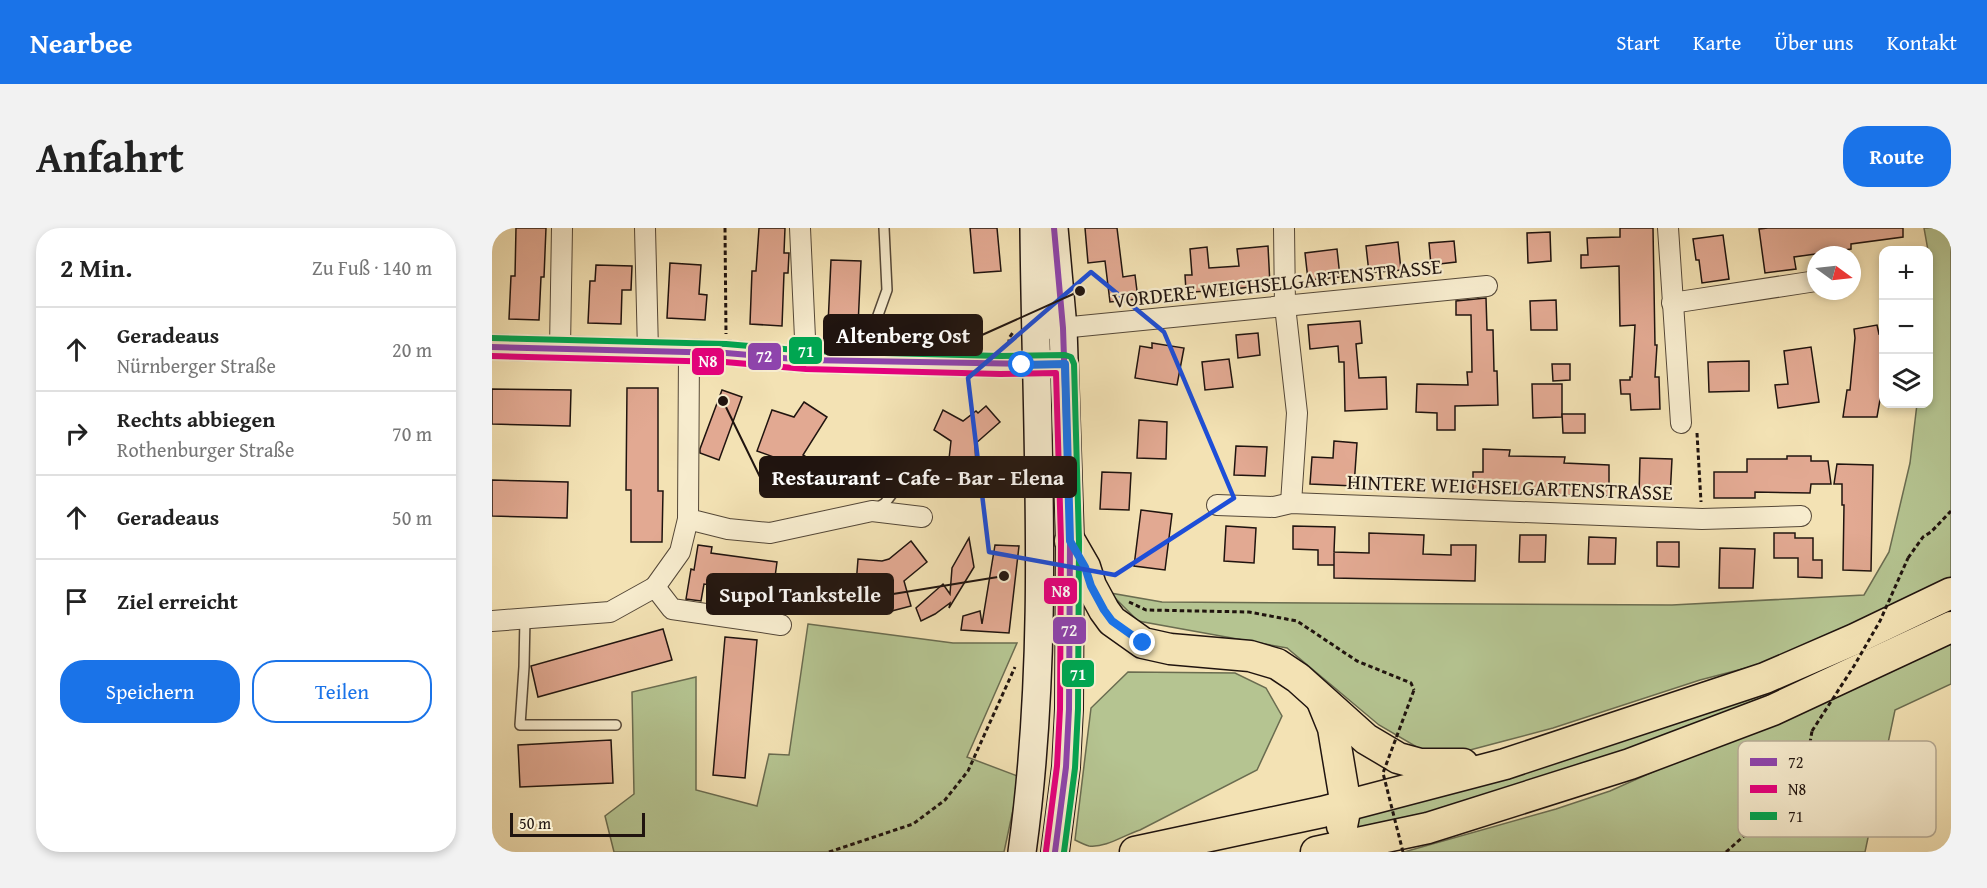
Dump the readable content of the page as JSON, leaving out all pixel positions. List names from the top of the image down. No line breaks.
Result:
{"streets":{"street":["VORDERE WEICHSELGARTENSTRASSE","HINTERE WEICHSELGARTENSTRASSE"]},"places":["Altenberg Ost","Restaurant - Cafe - Bar - Elena","Supol Tankstelle"],"lines":["transit line 72","transit line 71","transit line N8"],"legend":["72","N8","71"],"scale_bar":"50 m","north":"right","page":{"header":"Nearbee","nav":["Start","Karte","Über uns","Kontakt"],"title":"Anfahrt","buttons":["Route",["Speichern","Teilen"]],"heading":["2 Min.","Zu Fuß · 140 m"],"map_buttons":["+","−"],"list":[["Geradeaus","Nürnberger Straße","20 m"],["Rechts abbiegen","Rothenburger Straße","70 m"],["Geradeaus","50 m"],"Ziel erreicht"],"scale":"50 m"}}
